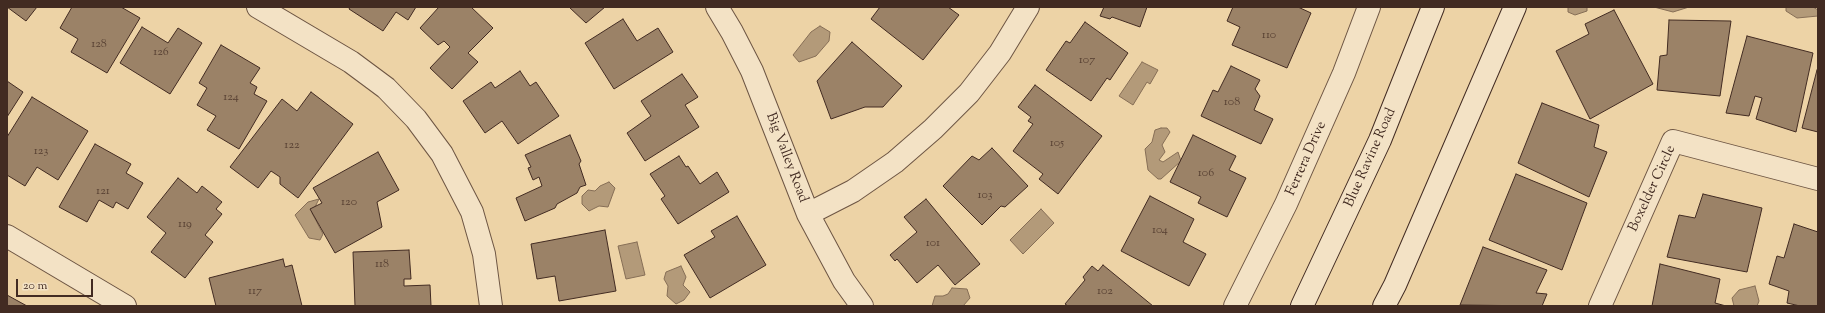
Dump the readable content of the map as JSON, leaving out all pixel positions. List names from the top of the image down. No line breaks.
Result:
{"streets":{"street":["Big Valley Road","Blue Ravine Road","Ferrera Drive","Boxelder Circle"]},"house_numbers":["110","128","126","107","124","108","105","122","123","106","121","103","120","119","104","101","118","117","102"],"scale_bar":"20 m"}
